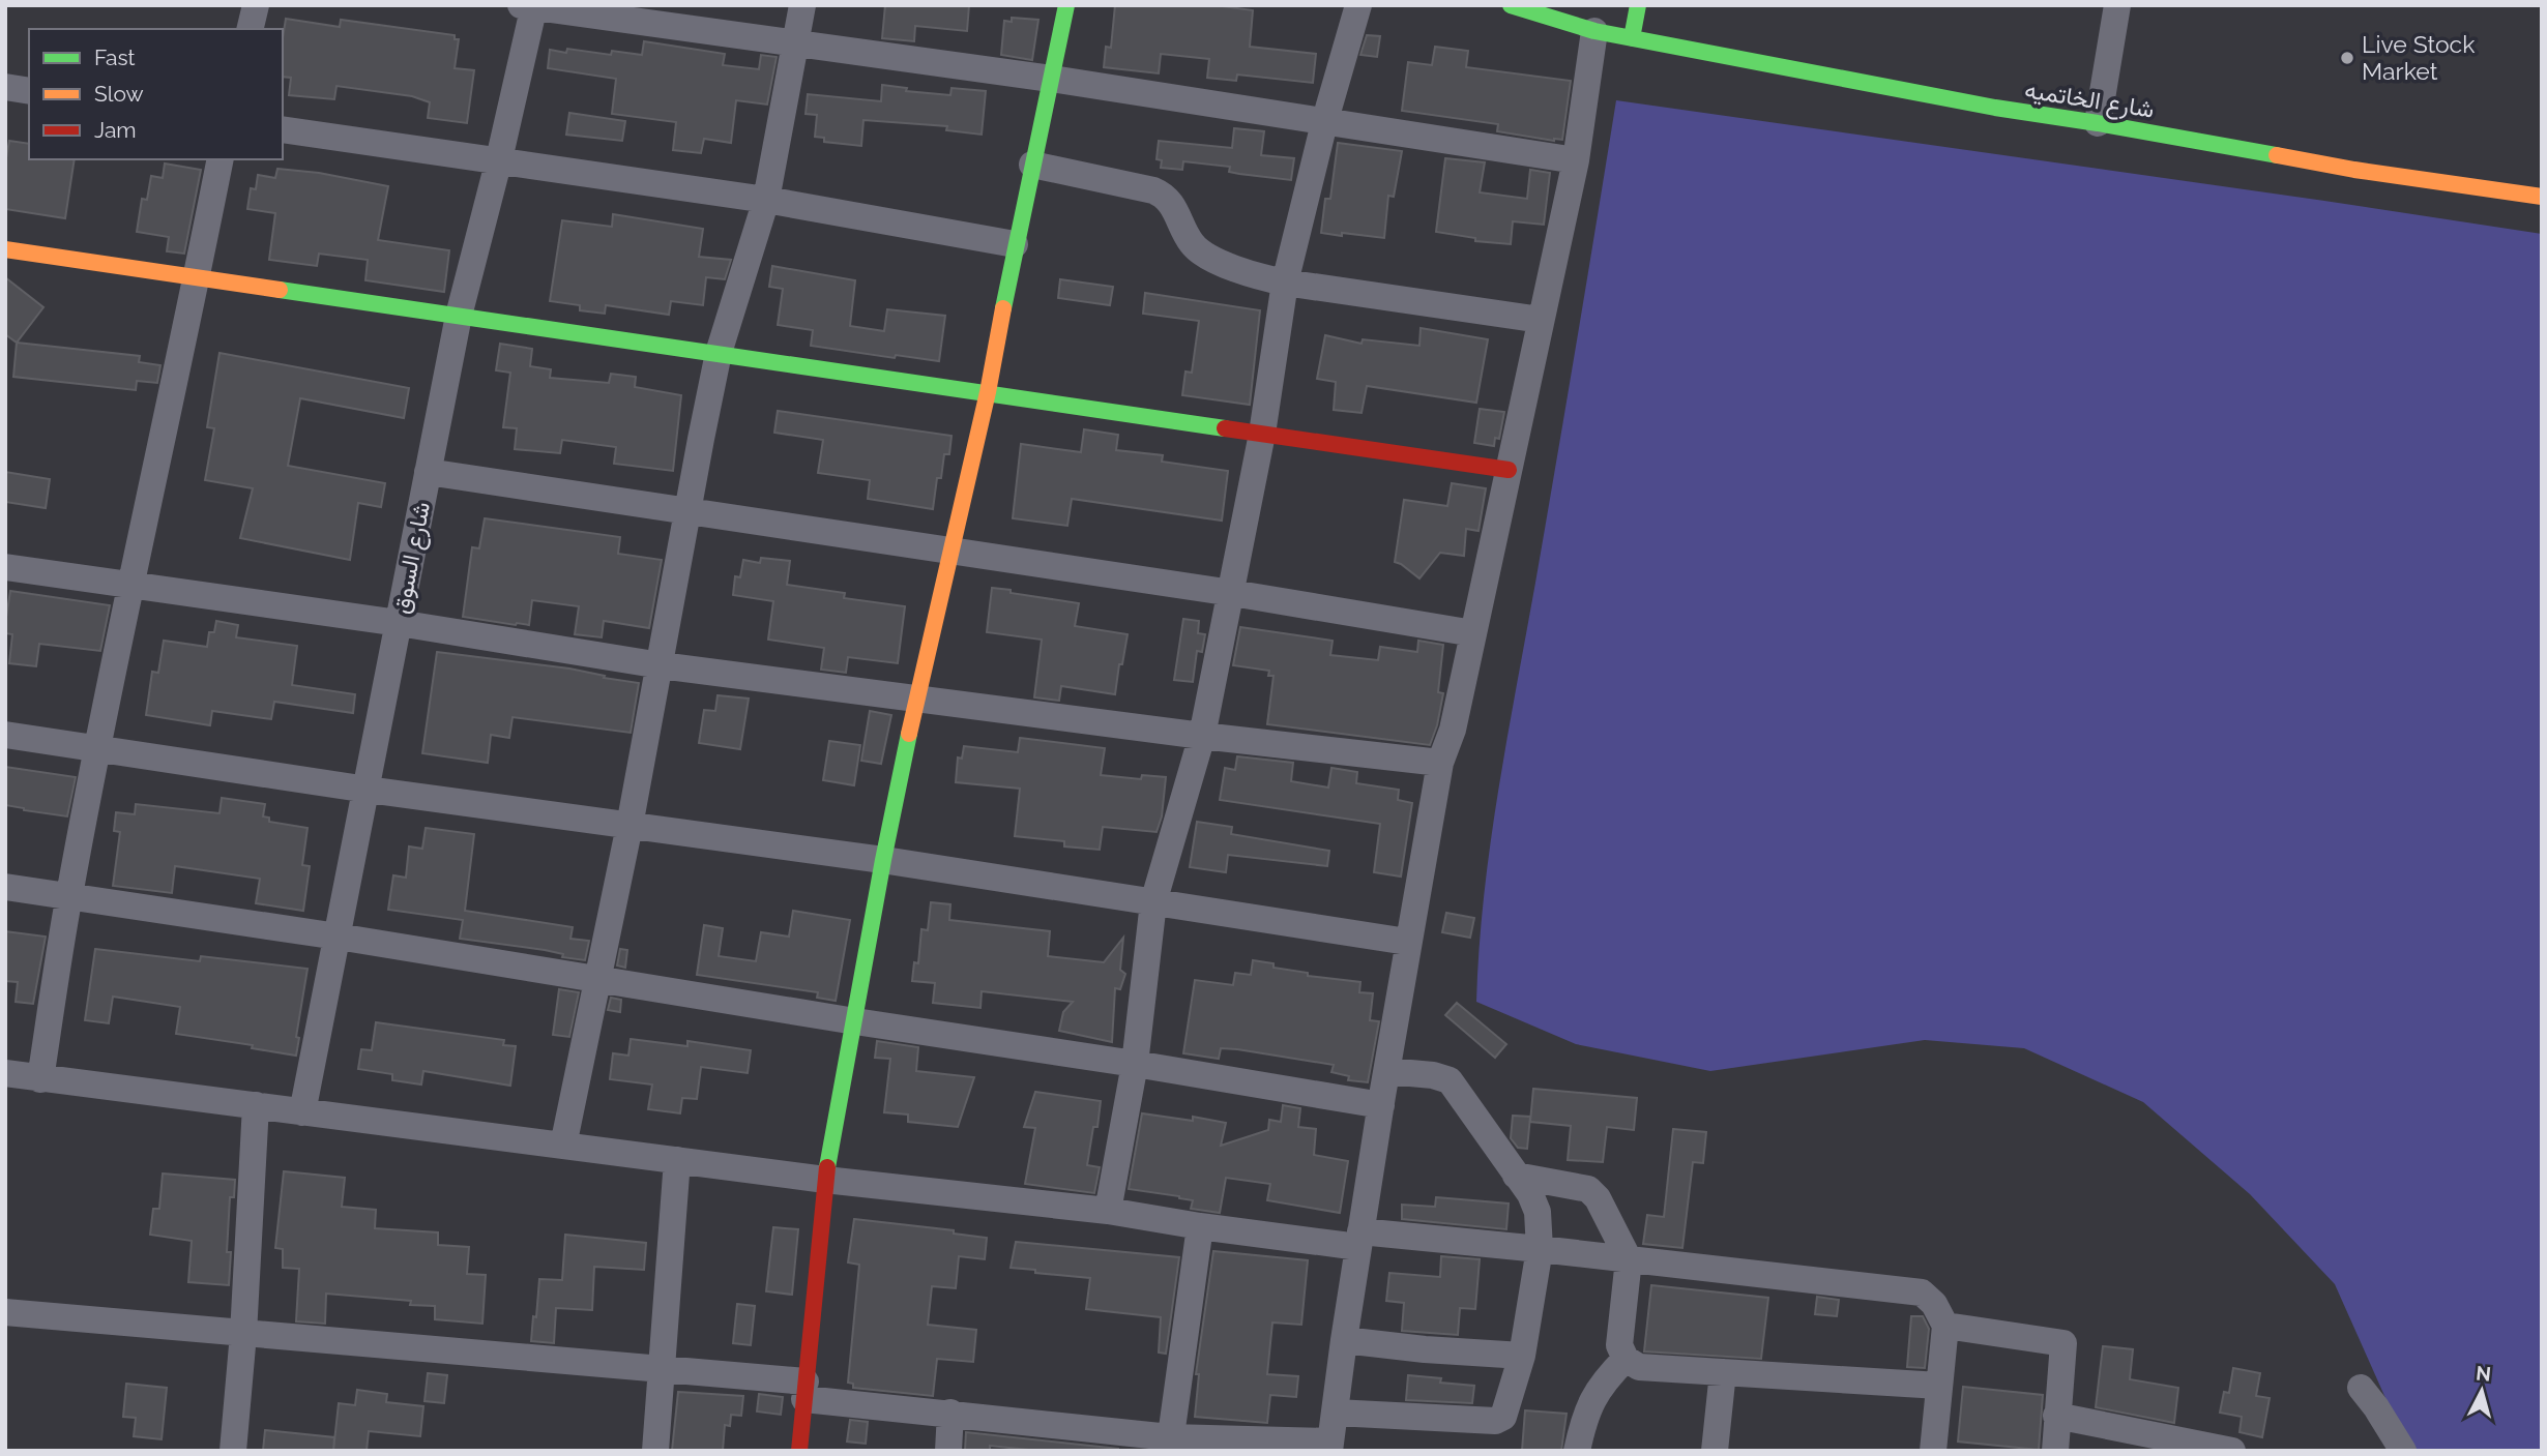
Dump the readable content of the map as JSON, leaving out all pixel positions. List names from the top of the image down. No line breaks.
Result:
{"streets":{"street":["شارع الخاتميه","شارع السوق"]},"places":["Live Stock Market"],"legend":["Fast","Slow","Jam"],"north":"top"}
